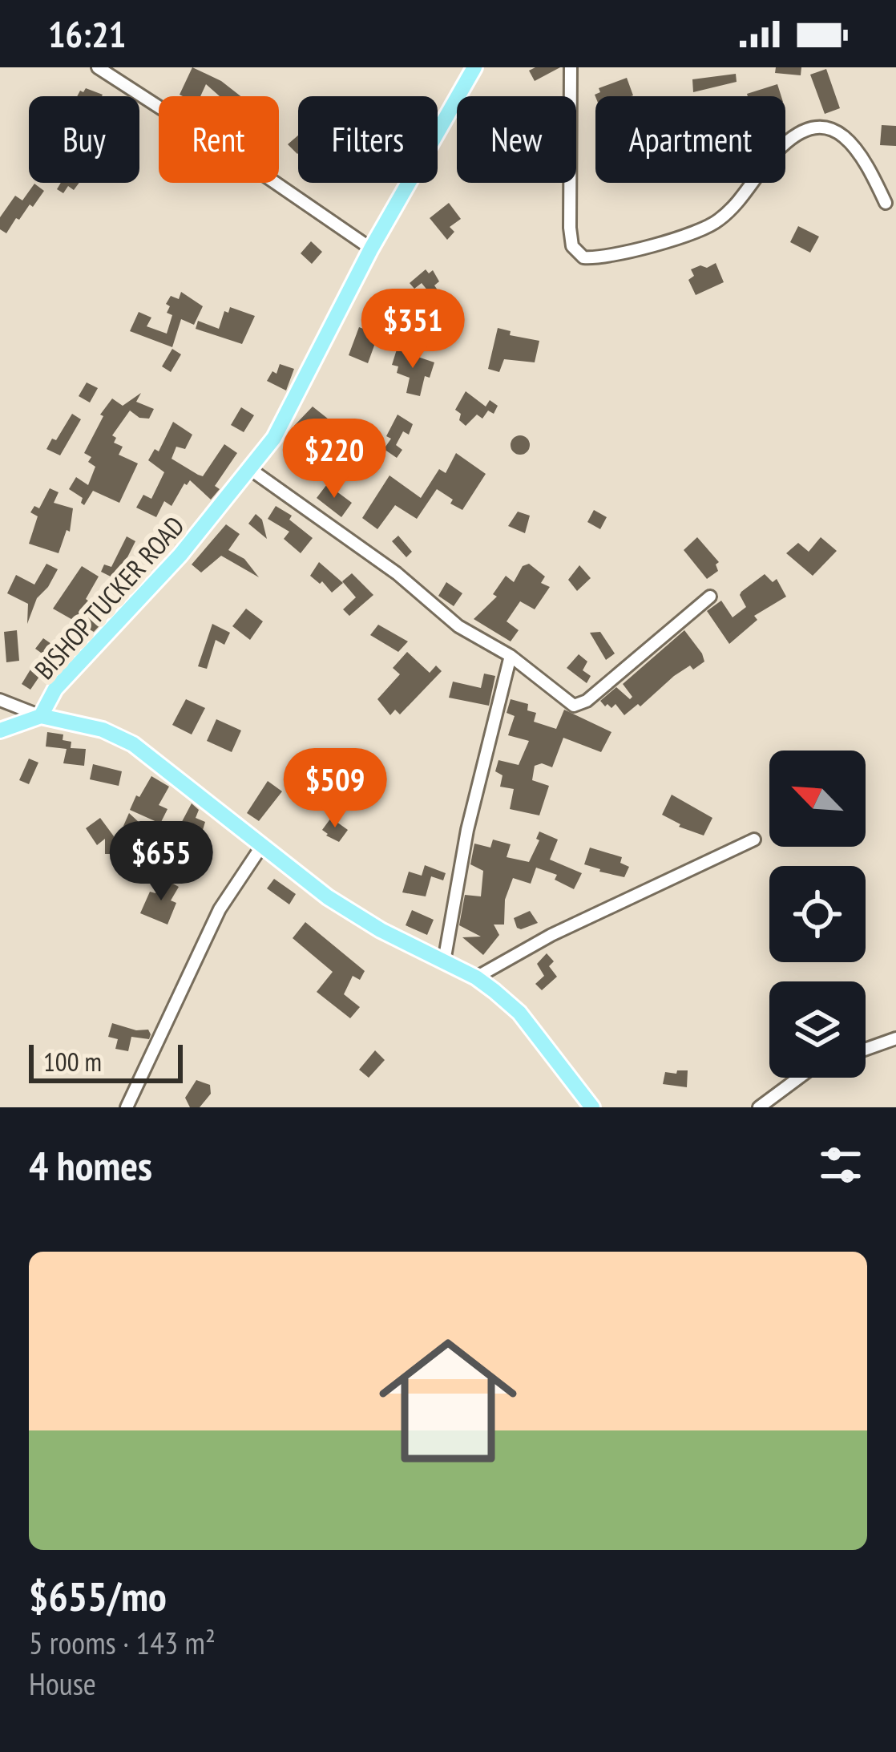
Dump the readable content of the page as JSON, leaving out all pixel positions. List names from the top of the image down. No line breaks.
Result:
{"streets":{"main road":["BISHOP TUCKER ROAD"]},"scale_bar":"100 m","north":"top left","page":{"status":"16:21","chip":["Buy","Rent","Filters","New","Apartment"],"price":["$351","$220","$509","$655"],"scale":"100 m","heading":"4 homes","list":[{"name":"$655/mo","note":"5 rooms · 143 m² · House"}]}}
